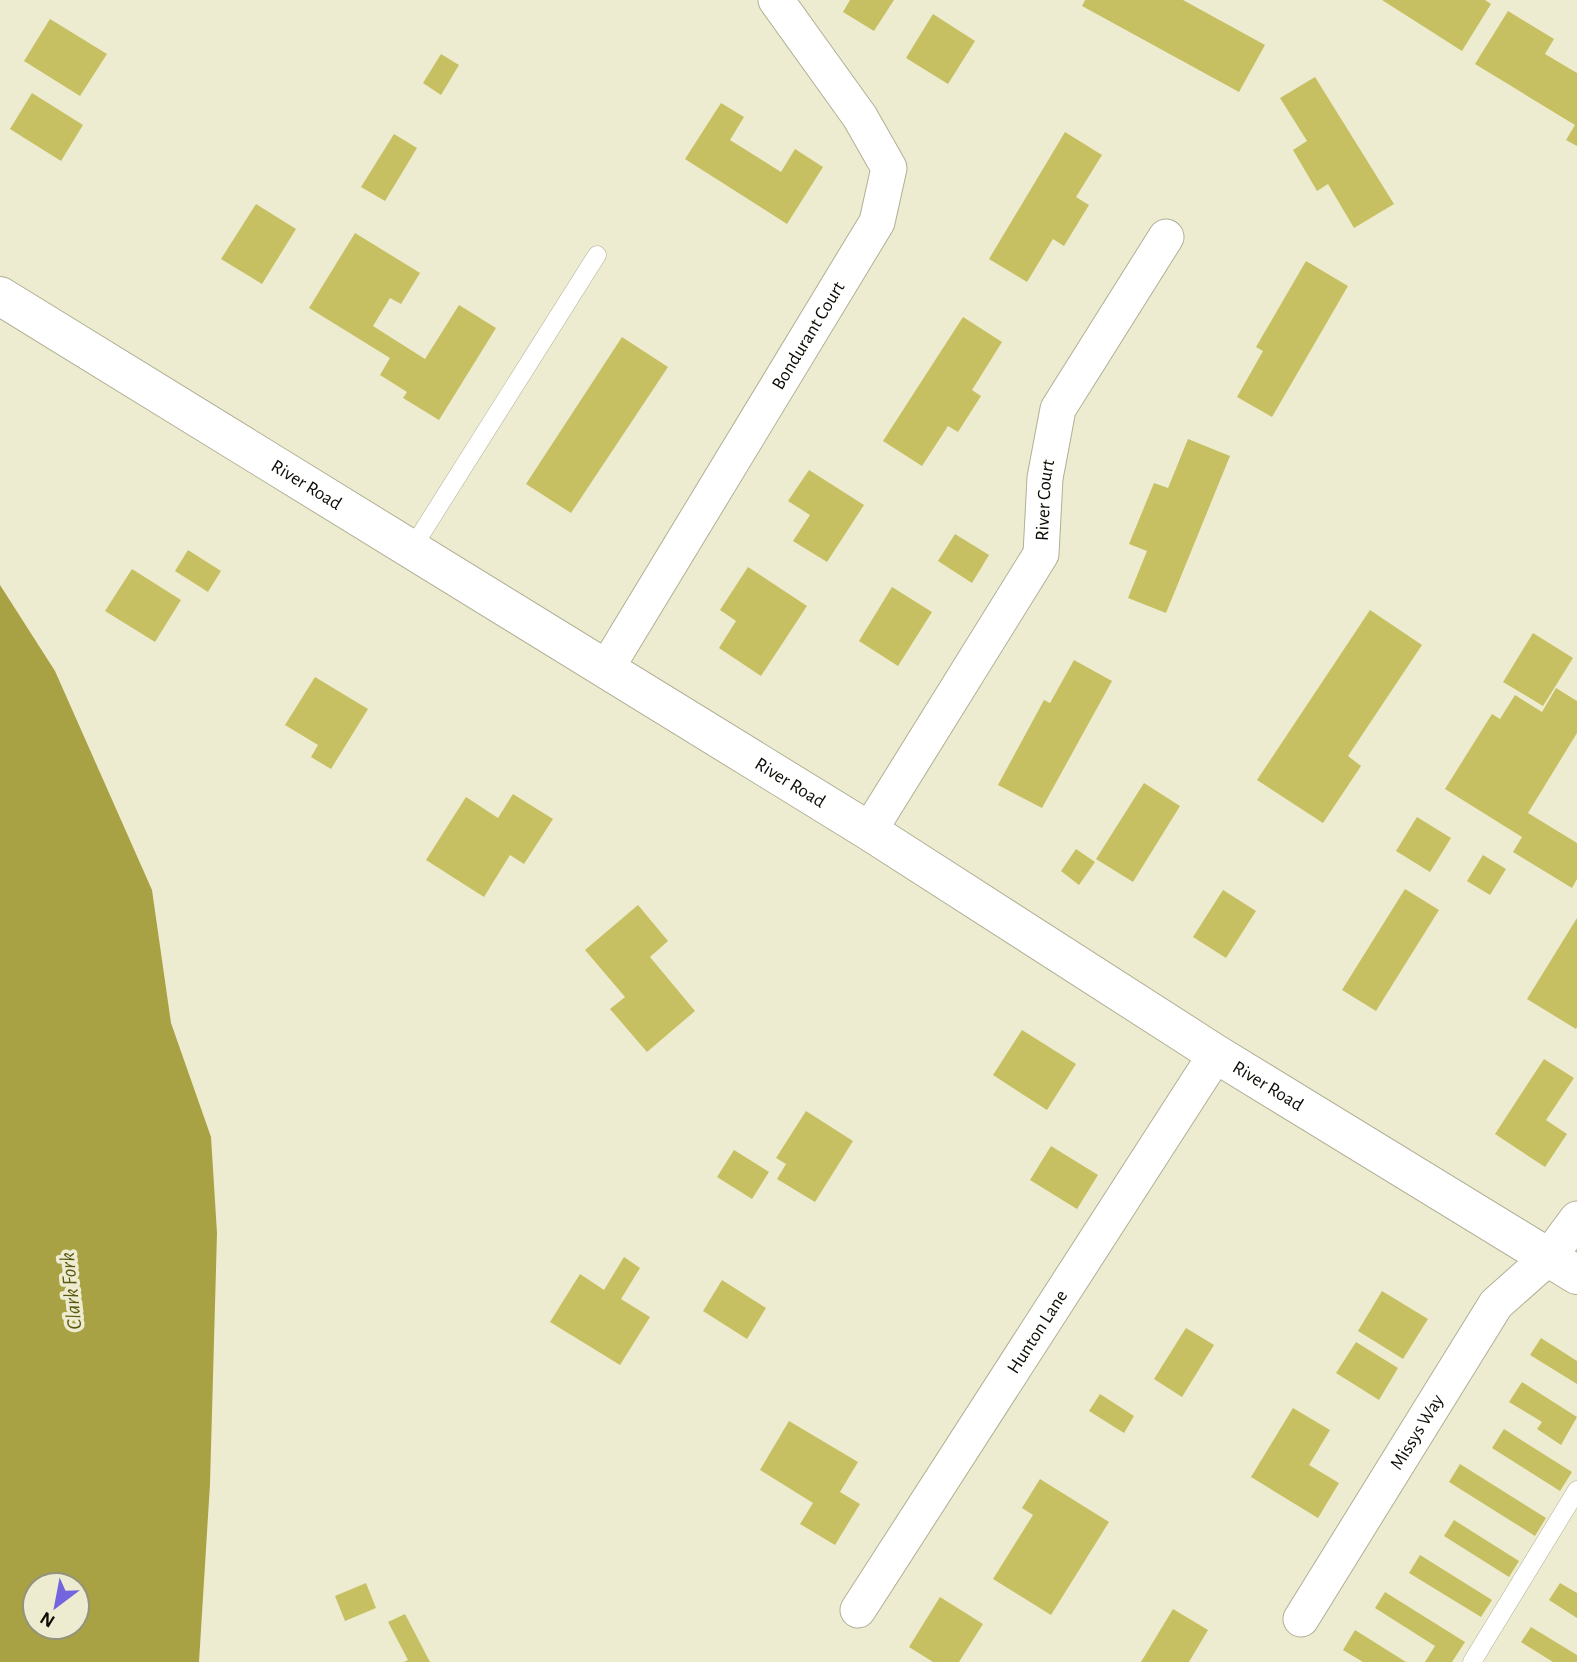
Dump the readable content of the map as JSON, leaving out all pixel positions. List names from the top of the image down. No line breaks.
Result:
{"streets":{"street":["Bondurant Court","River Road","River Court","Hunton Lane","Missys Way"]},"crossings":[["Bondurant Court","River Road"],["River Road","River Court"],["River Road","Hunton Lane"],["River Road","Missys Way"]],"water":["Clark Fork"],"north":"bottom left"}
